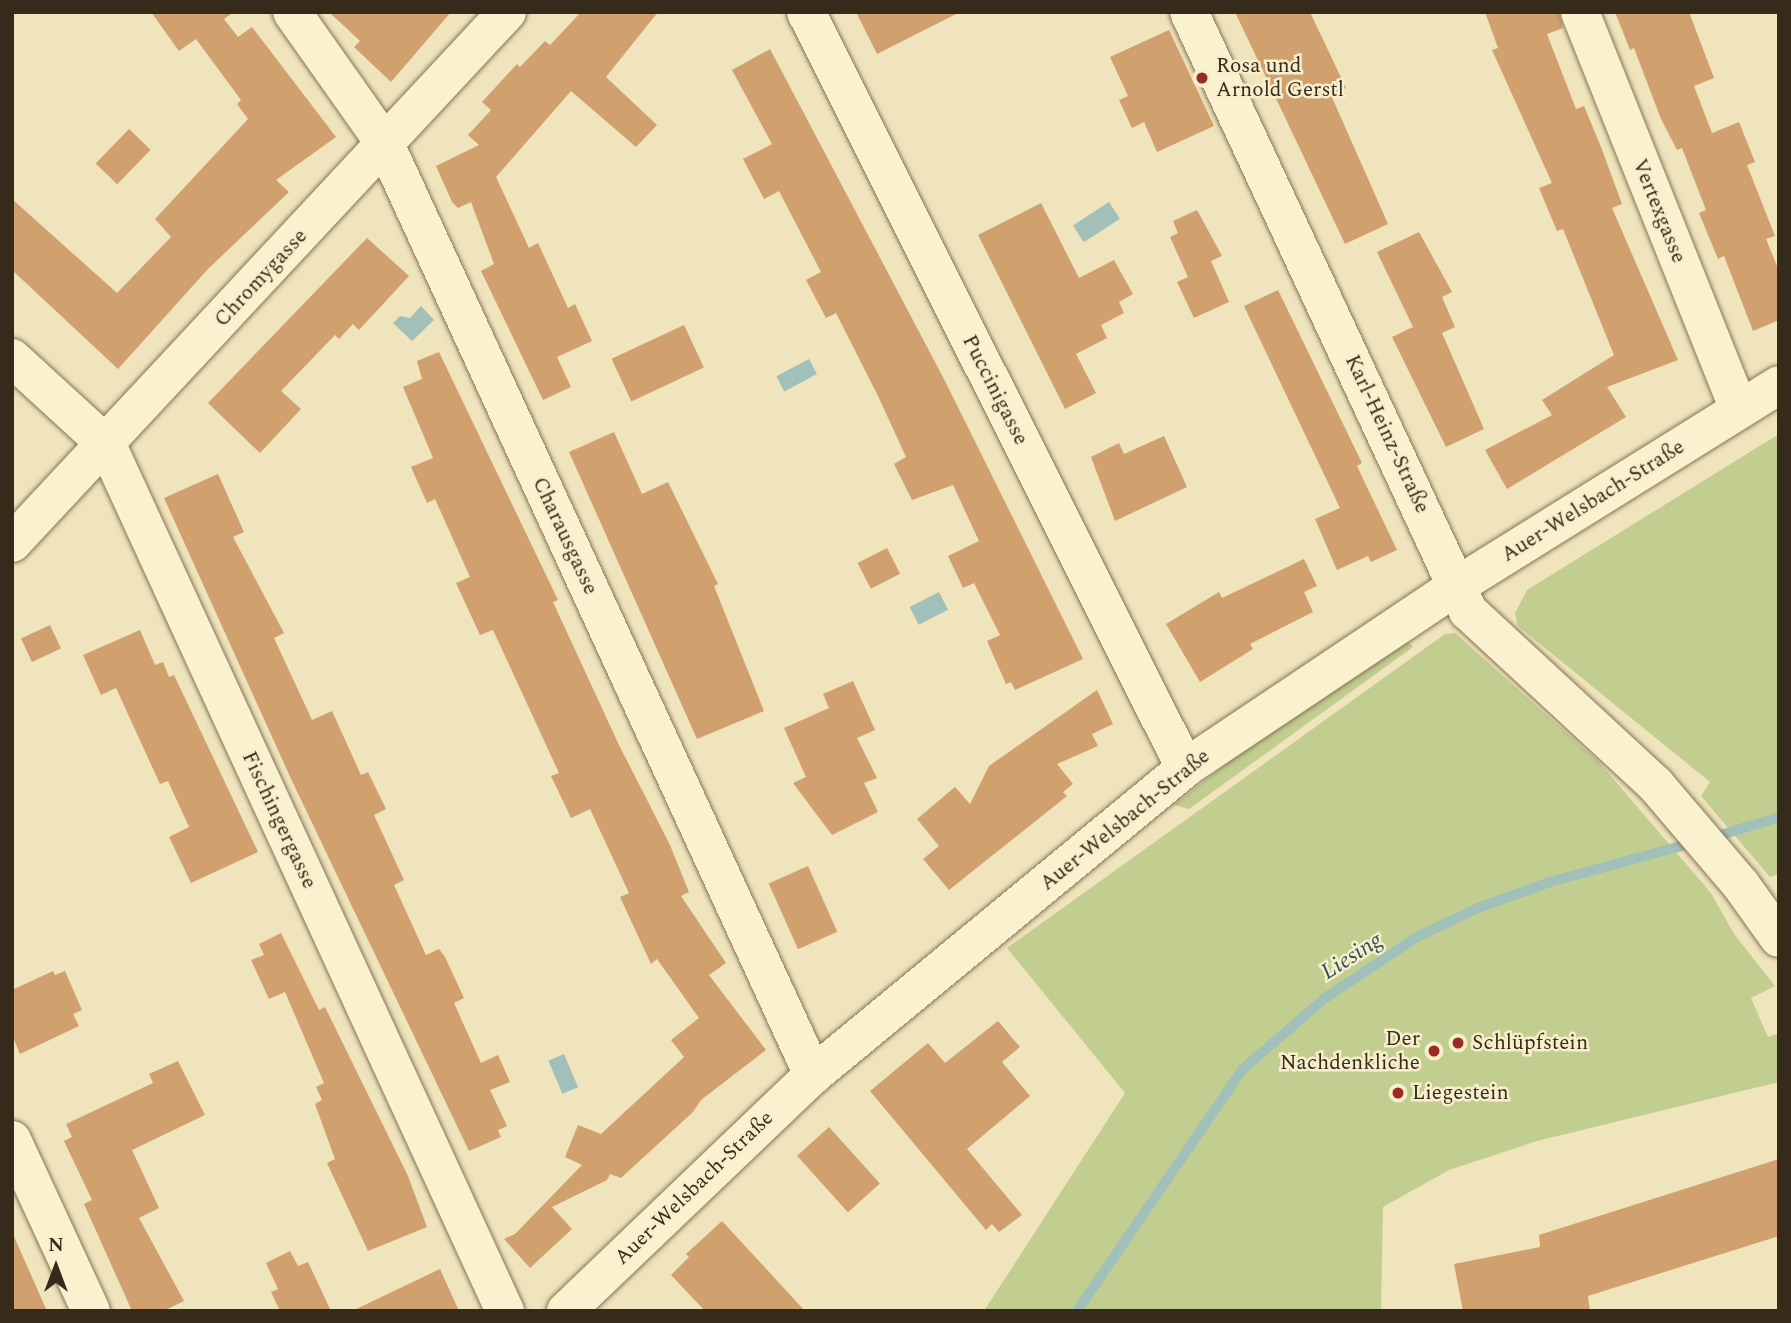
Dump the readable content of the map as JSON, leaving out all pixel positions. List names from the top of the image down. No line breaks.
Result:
{"streets":{"street":["Vertexgasse","Chromygasse","Puccinigasse","Karl-Heinz-Straße","Auer-Welsbach-Straße","Charausgasse","Fischingergasse"]},"crossings":[["Vertexgasse","Auer-Welsbach-Straße"],["Chromygasse","Charausgasse"],["Chromygasse","Fischingergasse"],["Puccinigasse","Auer-Welsbach-Straße"],["Karl-Heinz-Straße","Auer-Welsbach-Straße"],["Auer-Welsbach-Straße","Charausgasse"]],"water":["Liesing"],"places":["Rosa und Arnold Gerstl","Schlüpfstein","Der Nachdenkliche","Liegestein"],"north":"top"}
